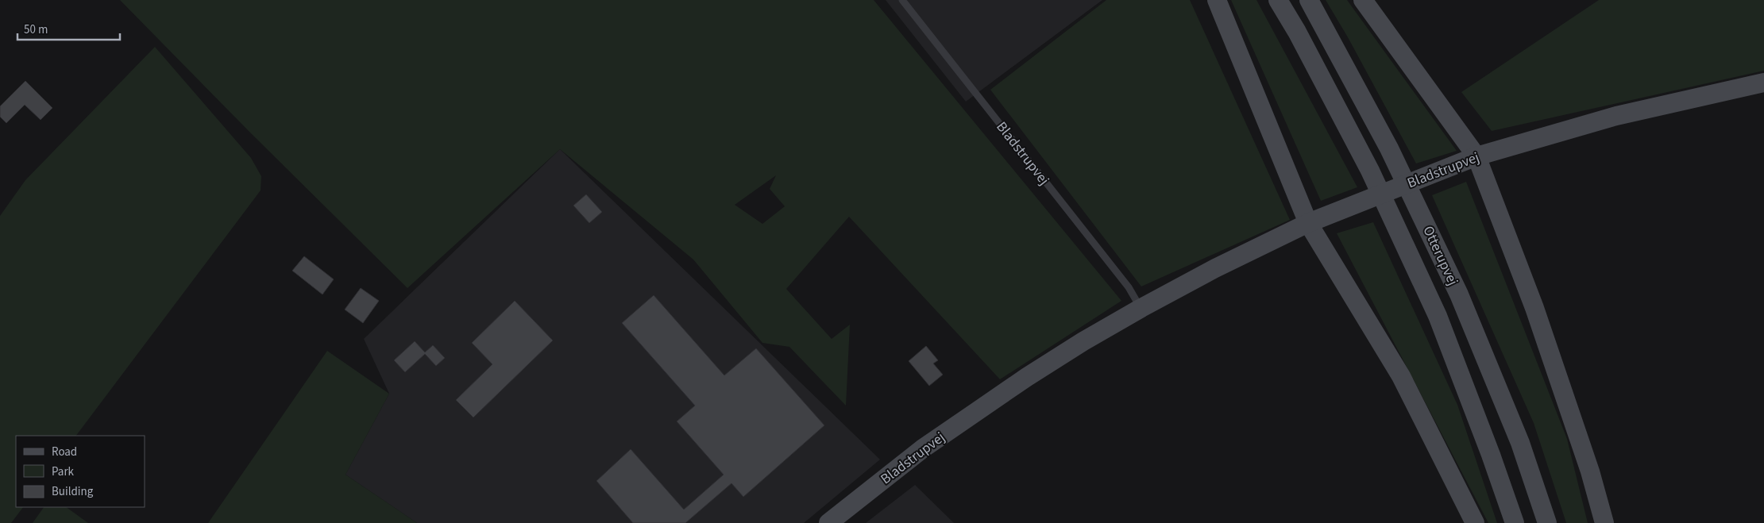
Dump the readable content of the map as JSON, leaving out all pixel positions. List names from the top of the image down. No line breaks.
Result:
{"streets":{"main road":["Bladstrupvej","Otterupvej"]},"legend":["Road","Park","Building"],"scale_bar":"50 m"}
